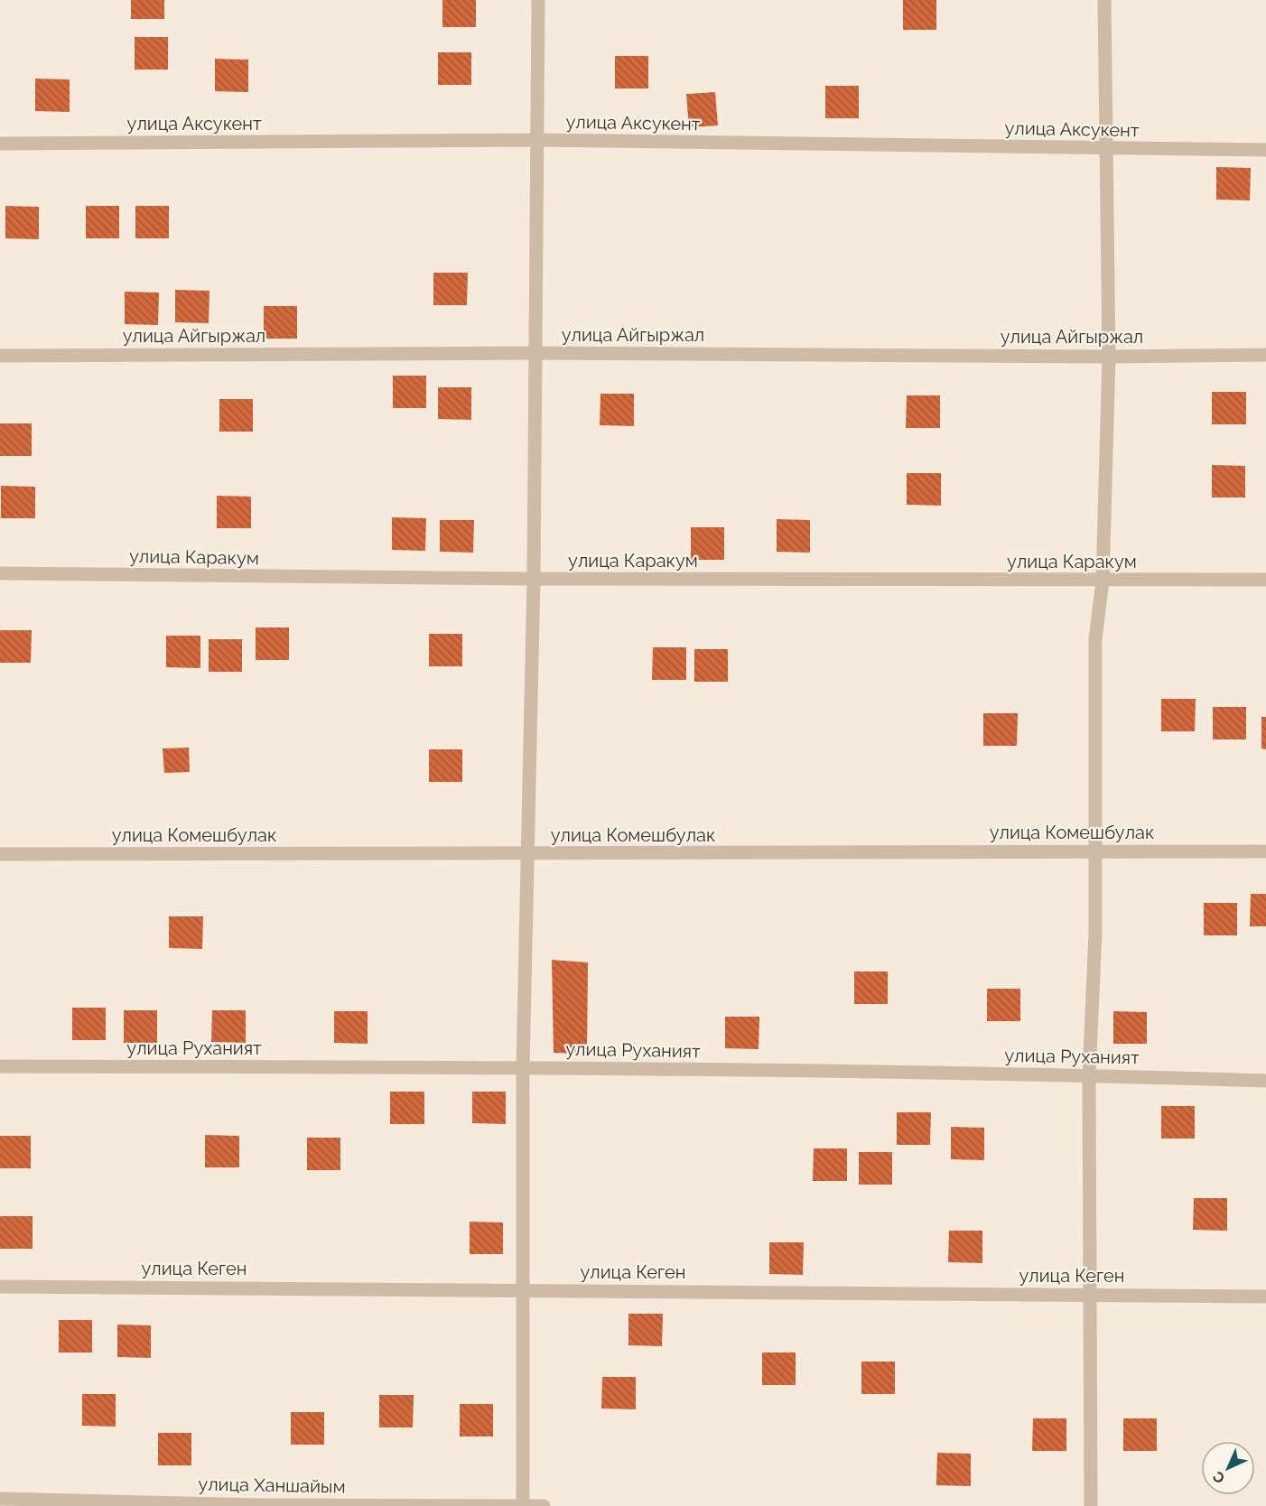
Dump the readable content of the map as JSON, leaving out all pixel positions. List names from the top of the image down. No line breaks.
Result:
{"streets":{"street":["улица Аксукент","улица Айгыржал","улица Каракум","улица Комешбулак","улица Руханият","улица Кеген","улица Ханшайым"]},"north":"bottom left"}
